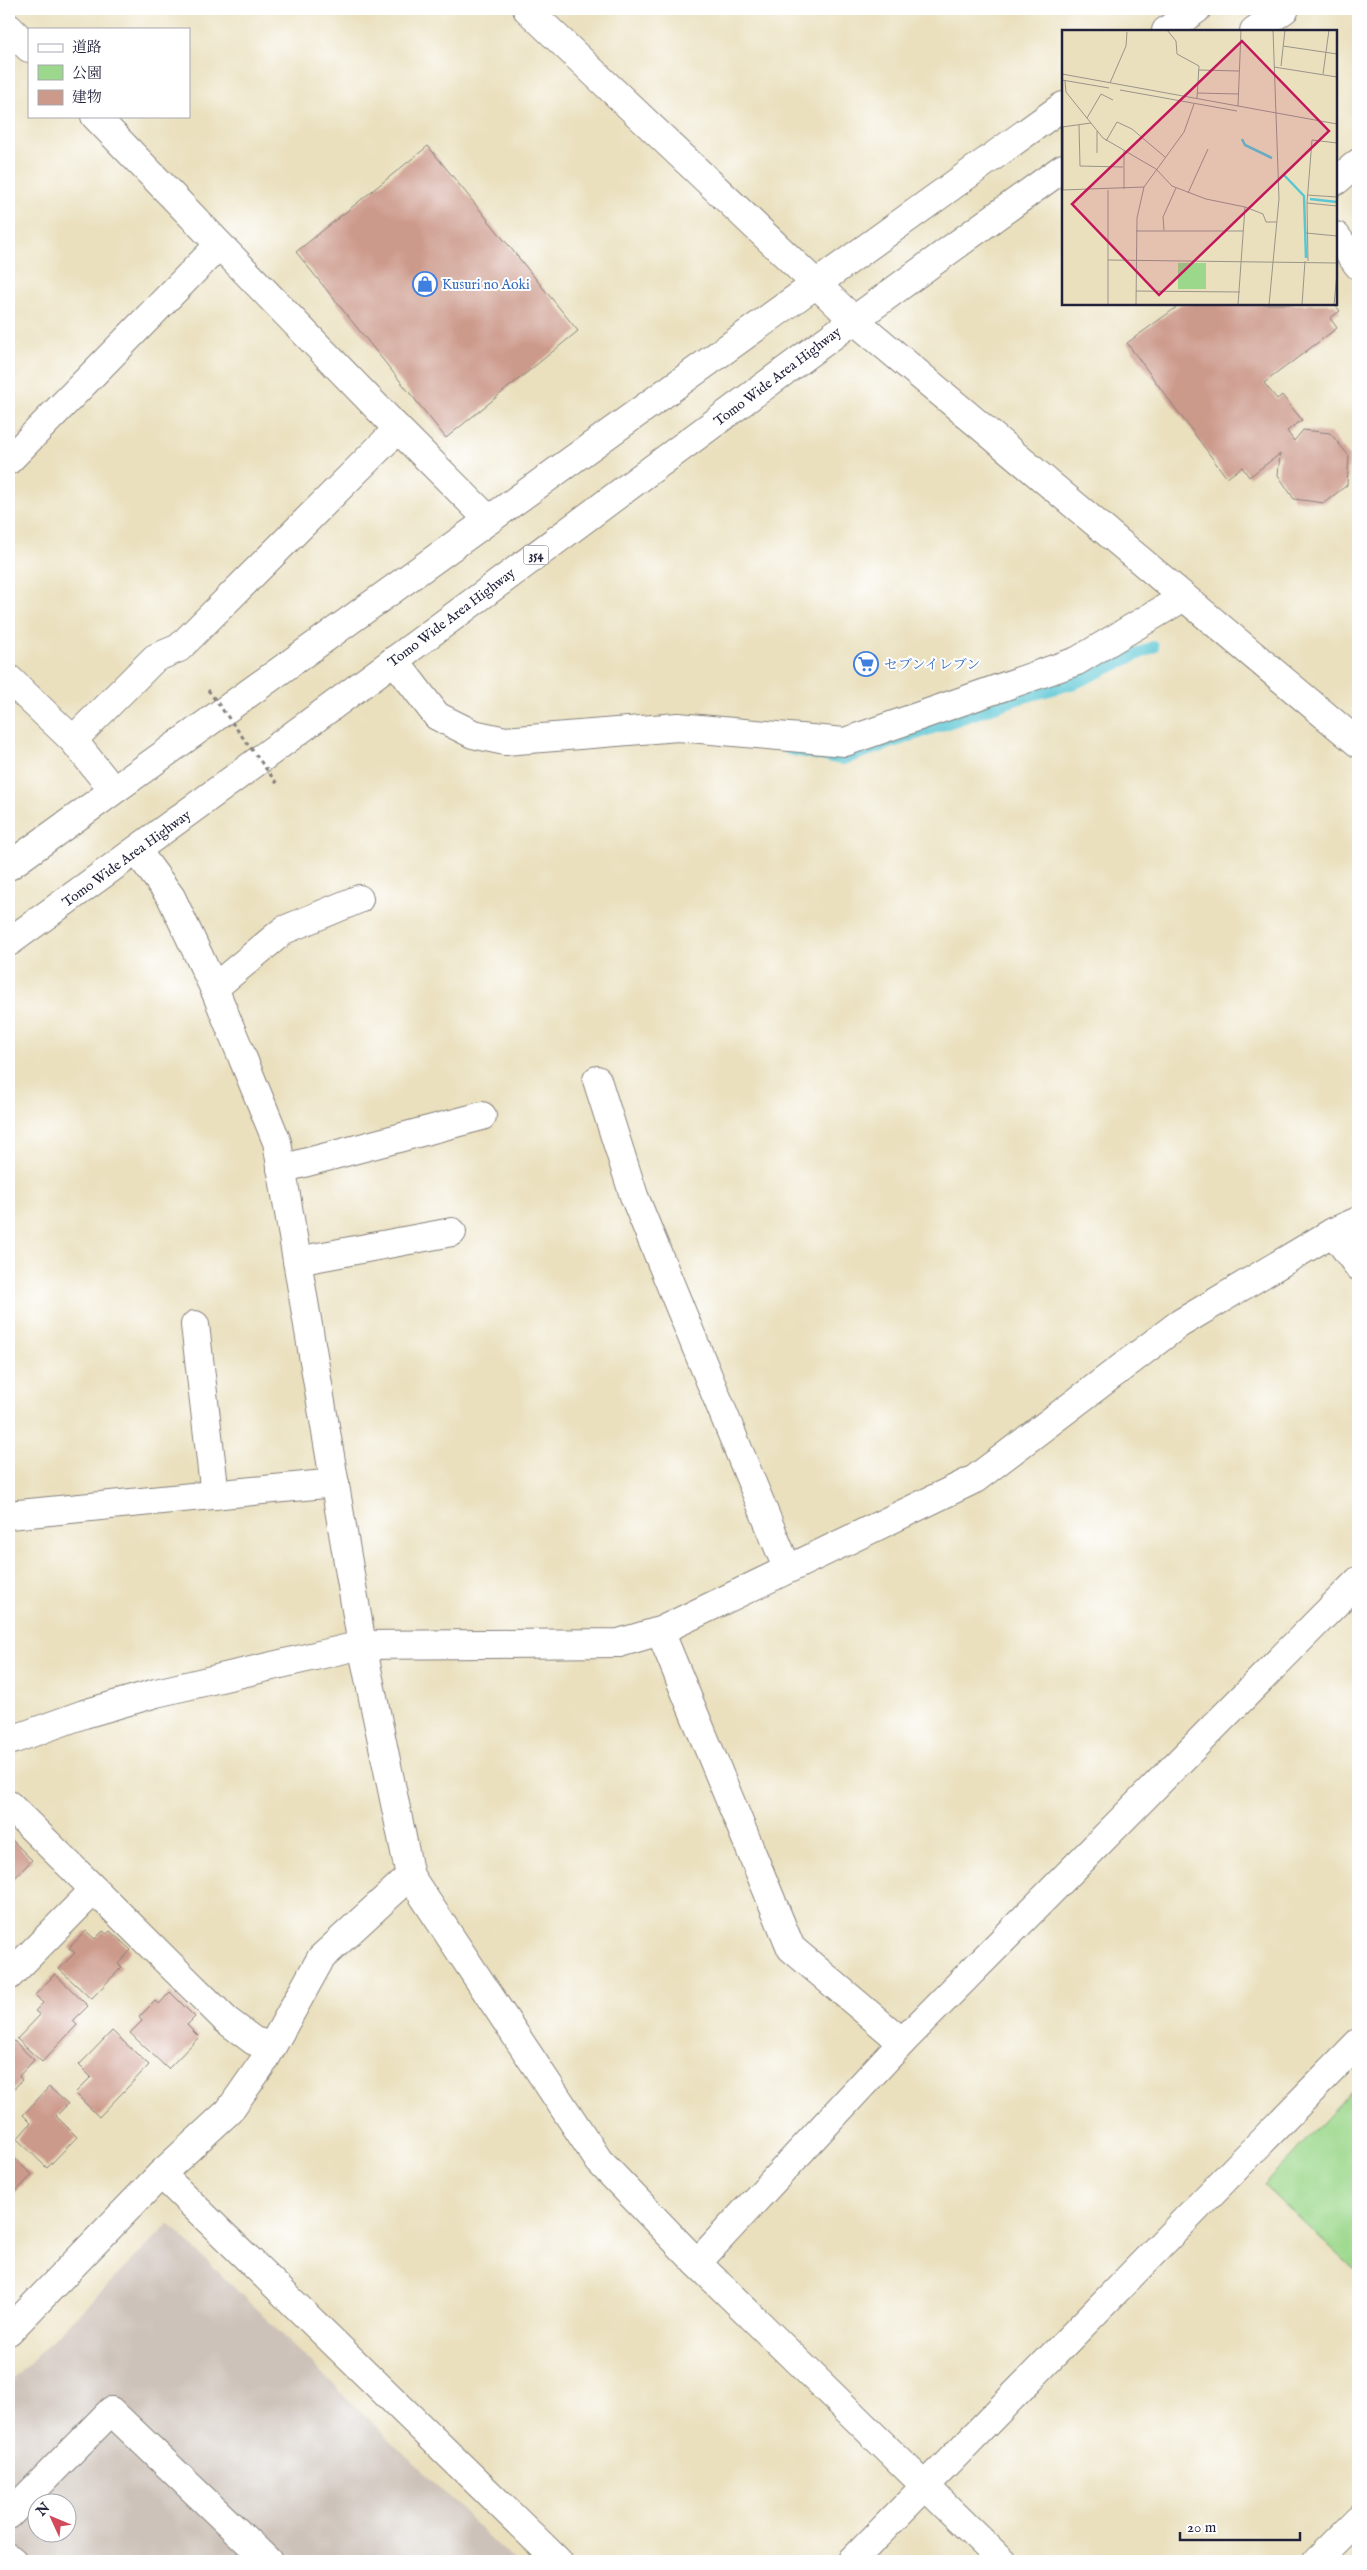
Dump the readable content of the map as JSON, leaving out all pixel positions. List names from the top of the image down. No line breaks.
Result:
{"streets":{"main road":["Tomo Wide Area Highway","354"]},"places":{"shop":["Kusuri no Aoki"],"supermarket":["セブンイレブン"]},"legend":["道路","公園","建物"],"scale_bar":"20 m","north":"top left"}
